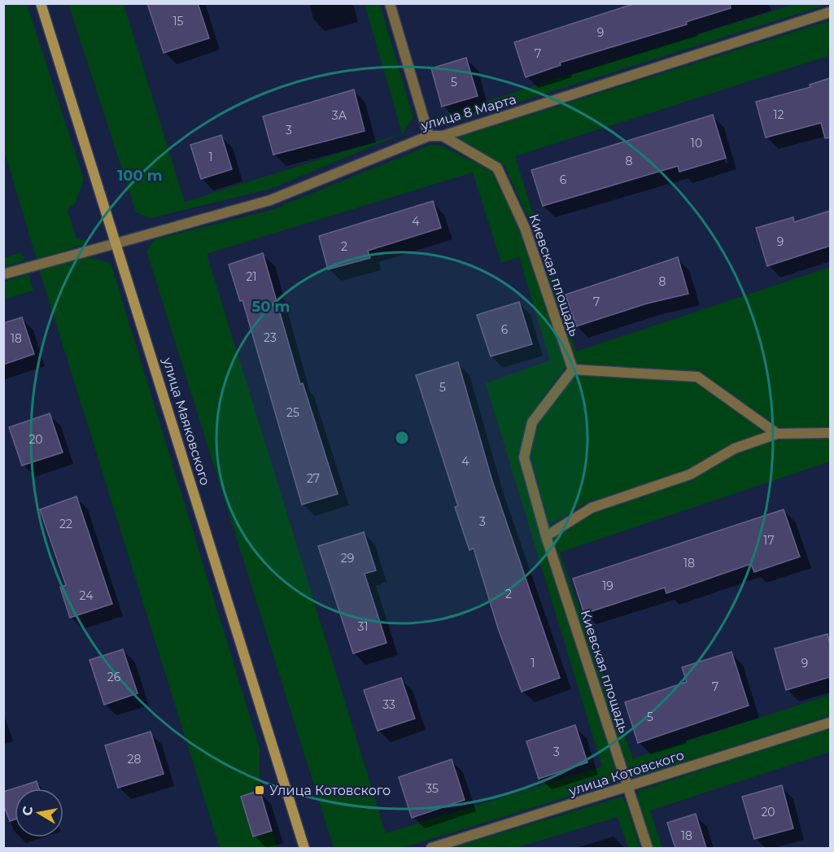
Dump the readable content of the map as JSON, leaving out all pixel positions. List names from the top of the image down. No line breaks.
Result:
{"streets":{"main road":["улица Маяковского"],"street":["улица 8 Марта","Киевская площадь","улица Котовского"]},"crossings":[["улица 8 Марта","Киевская площадь"],["улица 8 Марта","улица Маяковского"],["Киевская площадь","улица Котовского"]],"places":{"transit":["Улица Котовского"]},"house_numbers":["15","9","7","5","12","3А","3","10","1","8","6","4","9","2","21","8","7","6","23","18","5","25","20","4","27","3","22","17","29","18","19","2","24","31","1","9","26","7","33","5","3","28","35","20","18"],"north":"left","rings":["100 m","50 m"]}
